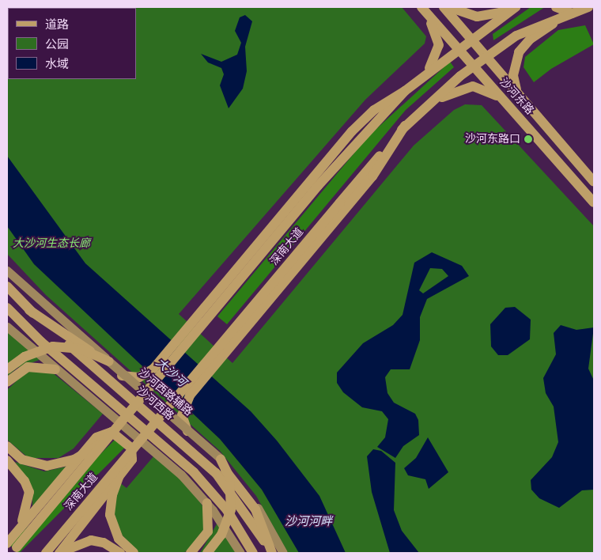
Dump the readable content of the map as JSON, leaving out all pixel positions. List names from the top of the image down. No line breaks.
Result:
{"streets":{"main road":["沙河东路","深南大道","沙河西路辅路","沙河西路"]},"crossings":[["沙河东路","深南大道"]],"water":["大沙河","沙河河畔"],"parks":["大沙河生态长廊"],"places":["沙河东路口"],"legend":["道路","公园","水域"]}
